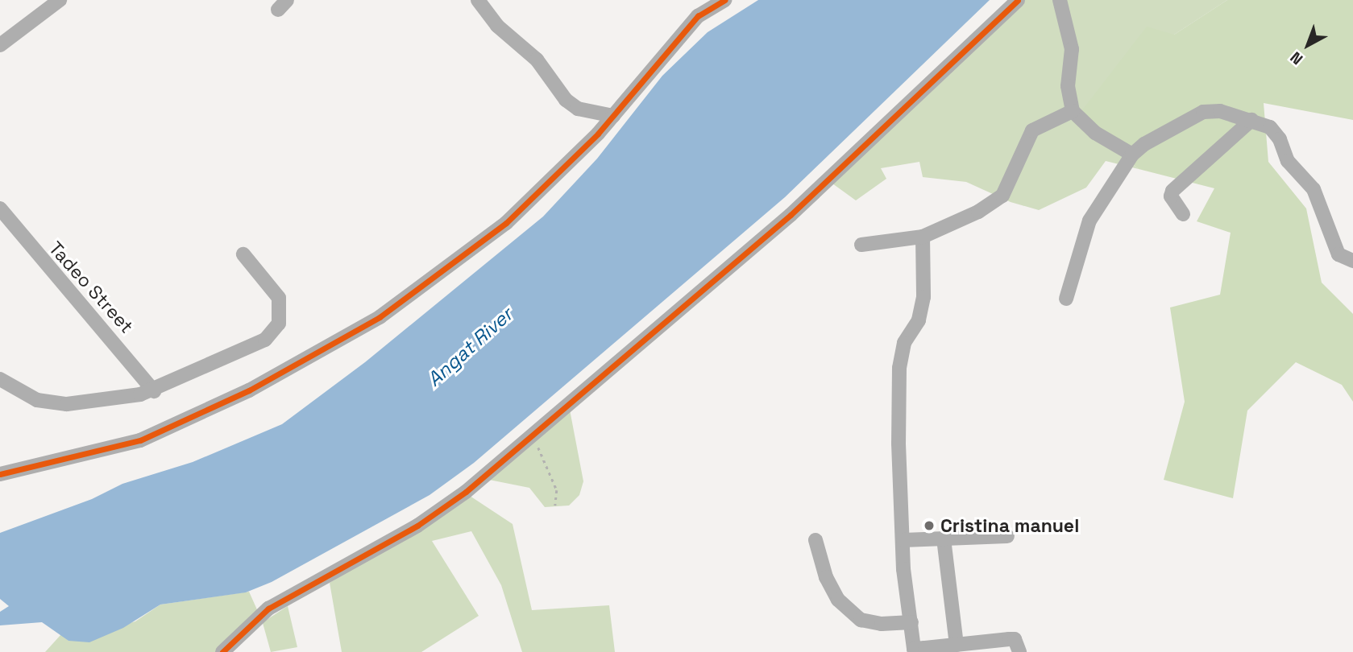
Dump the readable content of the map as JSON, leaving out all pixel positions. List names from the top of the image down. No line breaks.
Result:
{"streets":{"street":["Tadeo Street"]},"water":["Angat River"],"places":["Cristina manuel"],"north":"bottom left"}
